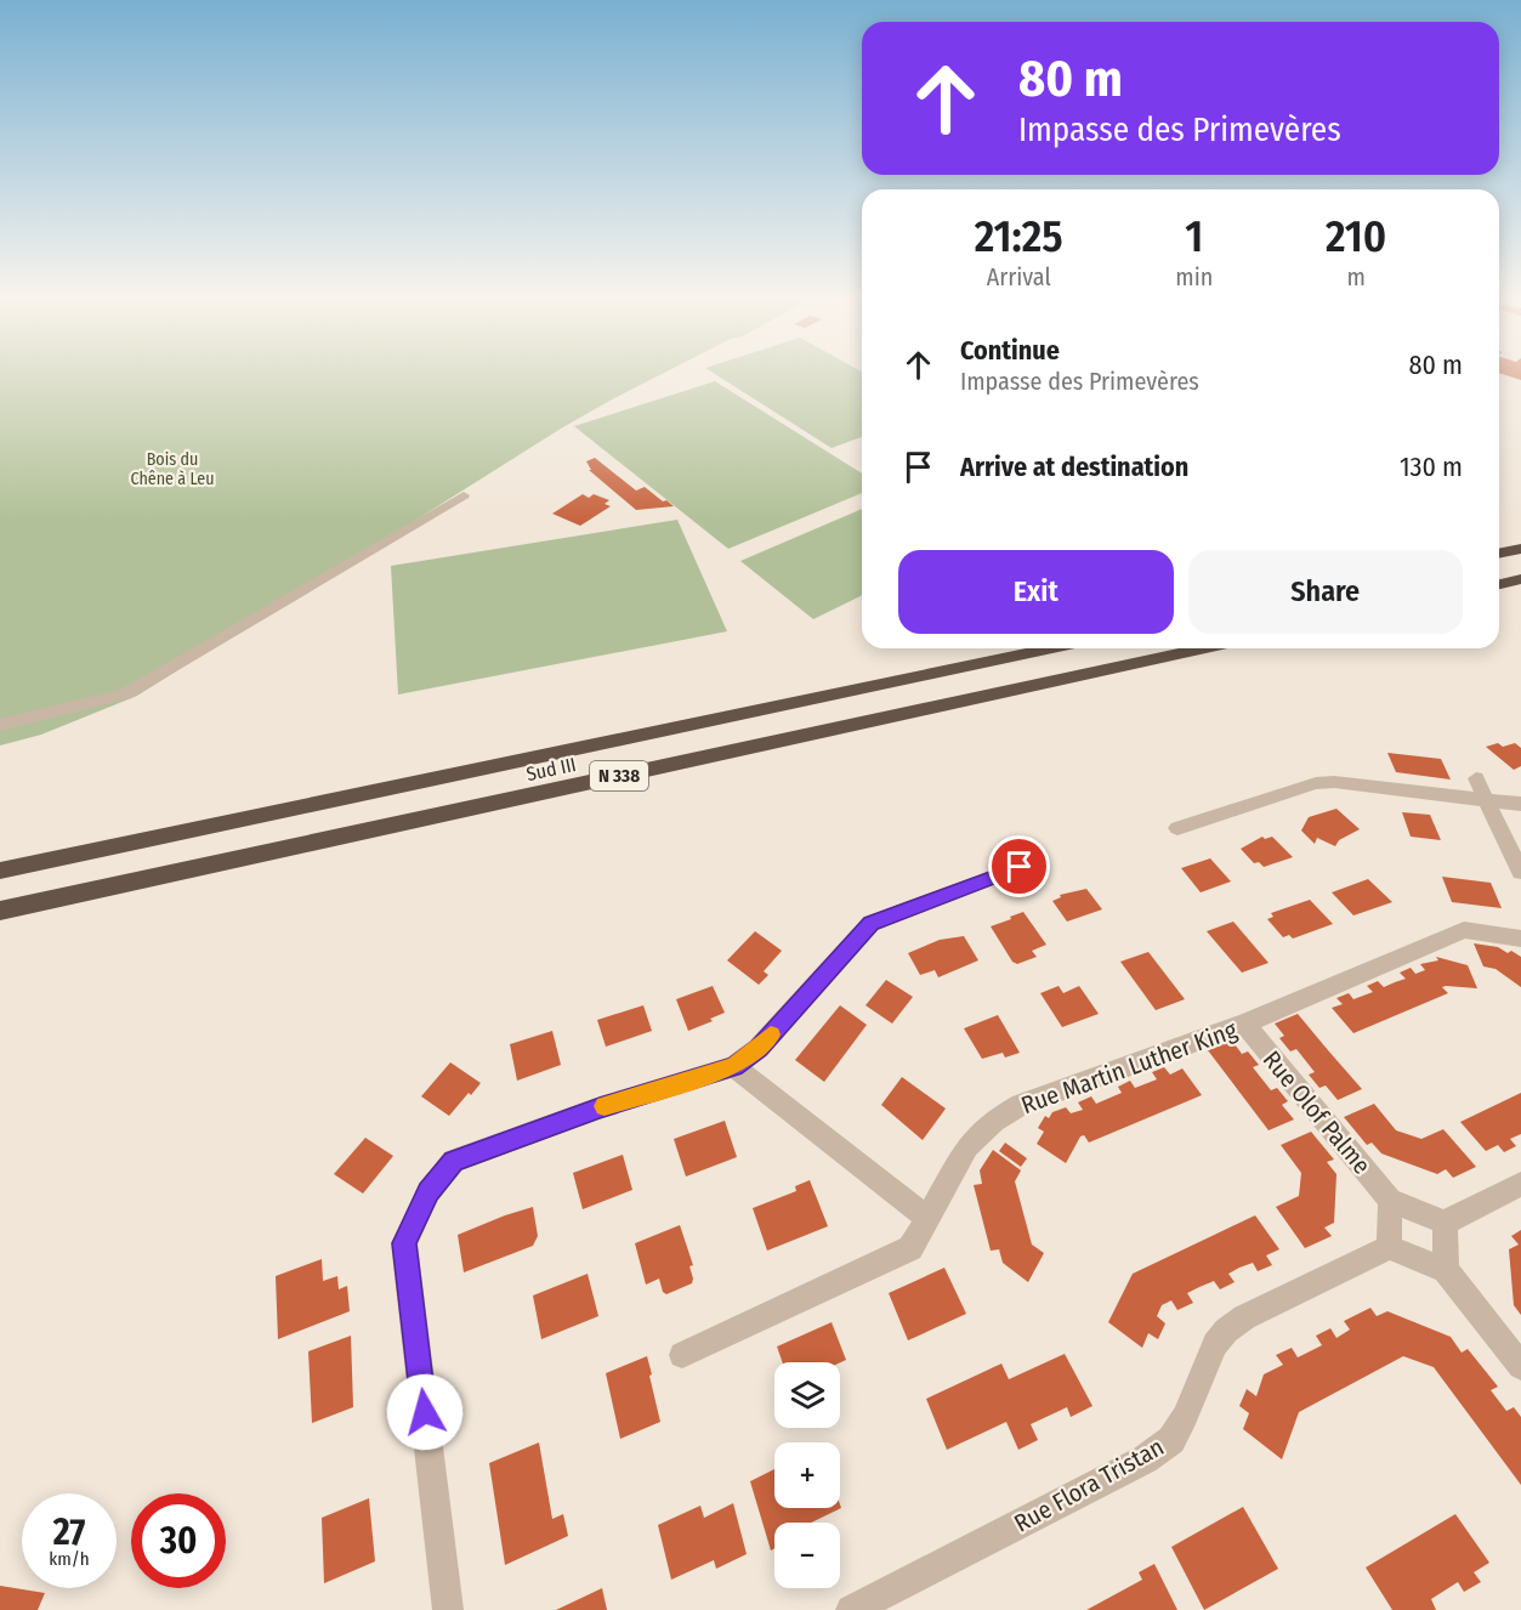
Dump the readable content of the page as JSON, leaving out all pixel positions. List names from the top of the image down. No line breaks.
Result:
{"streets":{"highway":["Sud III","N 338"],"street":["Rue Martin Luther King","Rue Olof Palme","Rue Flora Tristan"]},"crossings":[["Rue Martin Luther King","Rue Olof Palme"]],"parks":["Bois du Chêne à Leu"],"page":{"turn":["80 m","Impasse des Primevères"],"eta":["21:25","Arrival","1","min","210","m"],"list":[{"name":"Continue","note":"Impasse des Primevères","value":"80 m"},{"name":"Arrive at destination","value":"130 m"}],"buttons":["Exit","Share"],"map_buttons":["+","−"],"speed":"27 km/h","limit":"30"}}
